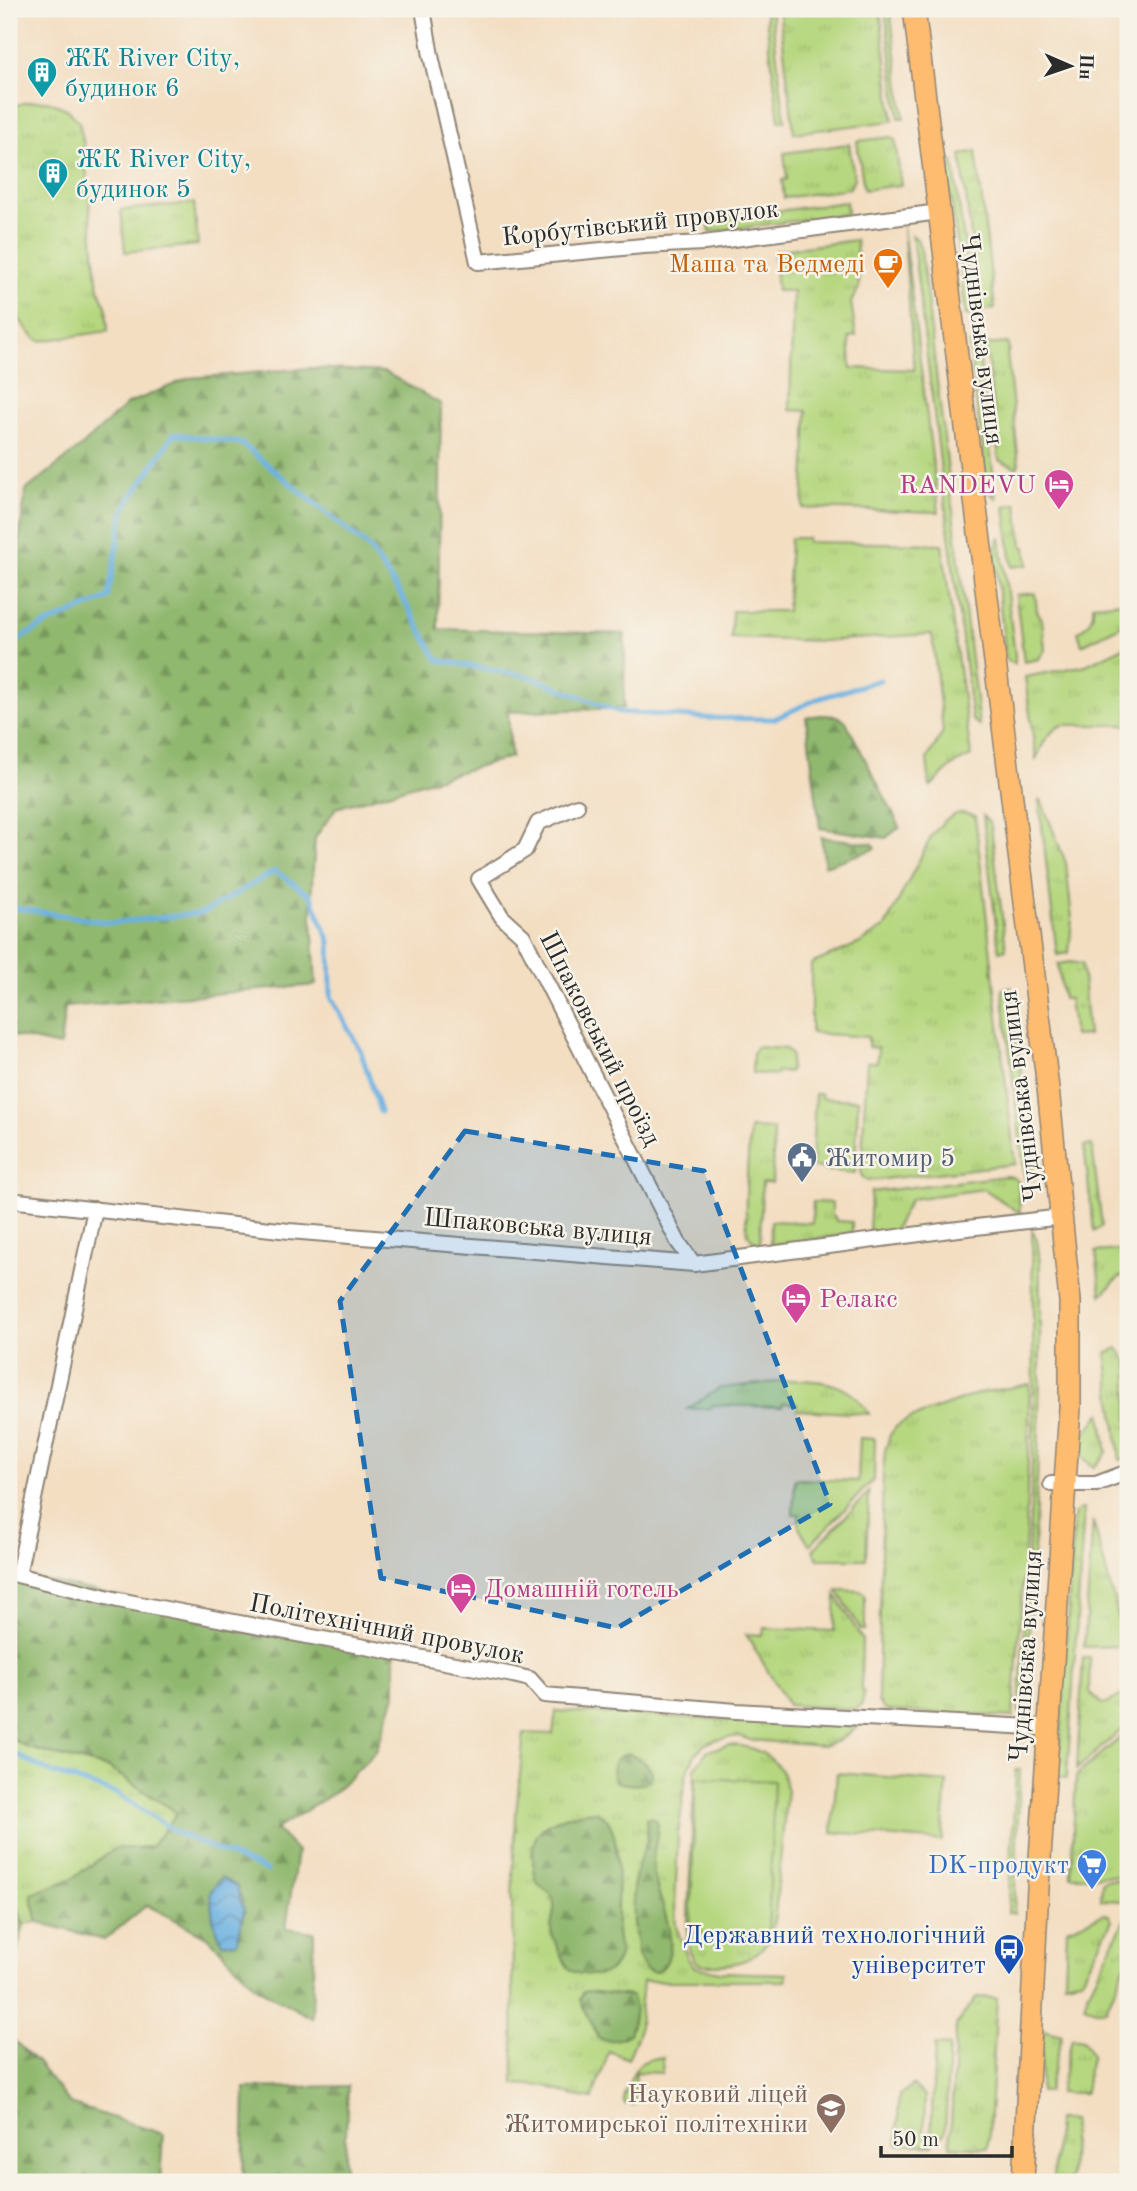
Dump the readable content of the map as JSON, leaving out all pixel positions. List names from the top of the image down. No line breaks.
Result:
{"streets":{"main road":["Чуднівська вулиця"],"street":["Корбутівський провулок","Шпаковський проїзд","Шпаковська вулиця","Політехнічний провулок"]},"crossings":[["Корбутівський провулок","Чуднівська вулиця"],["Чуднівська вулиця","Шпаковська вулиця"],["Чуднівська вулиця","Політехнічний провулок"],["Шпаковський проїзд","Шпаковська вулиця"]],"places":{"building":["ЖК River City, будинок 6","ЖК River City, будинок 5"],"cafe":["Маша та Ведмеді"],"hotel":["RANDEVU","Релакс","Домашній готель"],"public building":["Житомир 5"],"supermarket":["DK-продукт"],"bus stop":["Державний технологiчний університет"],"school or university":["Науковий ліцей Житомирської політехніки"]},"scale_bar":"50 m","north":"right"}
